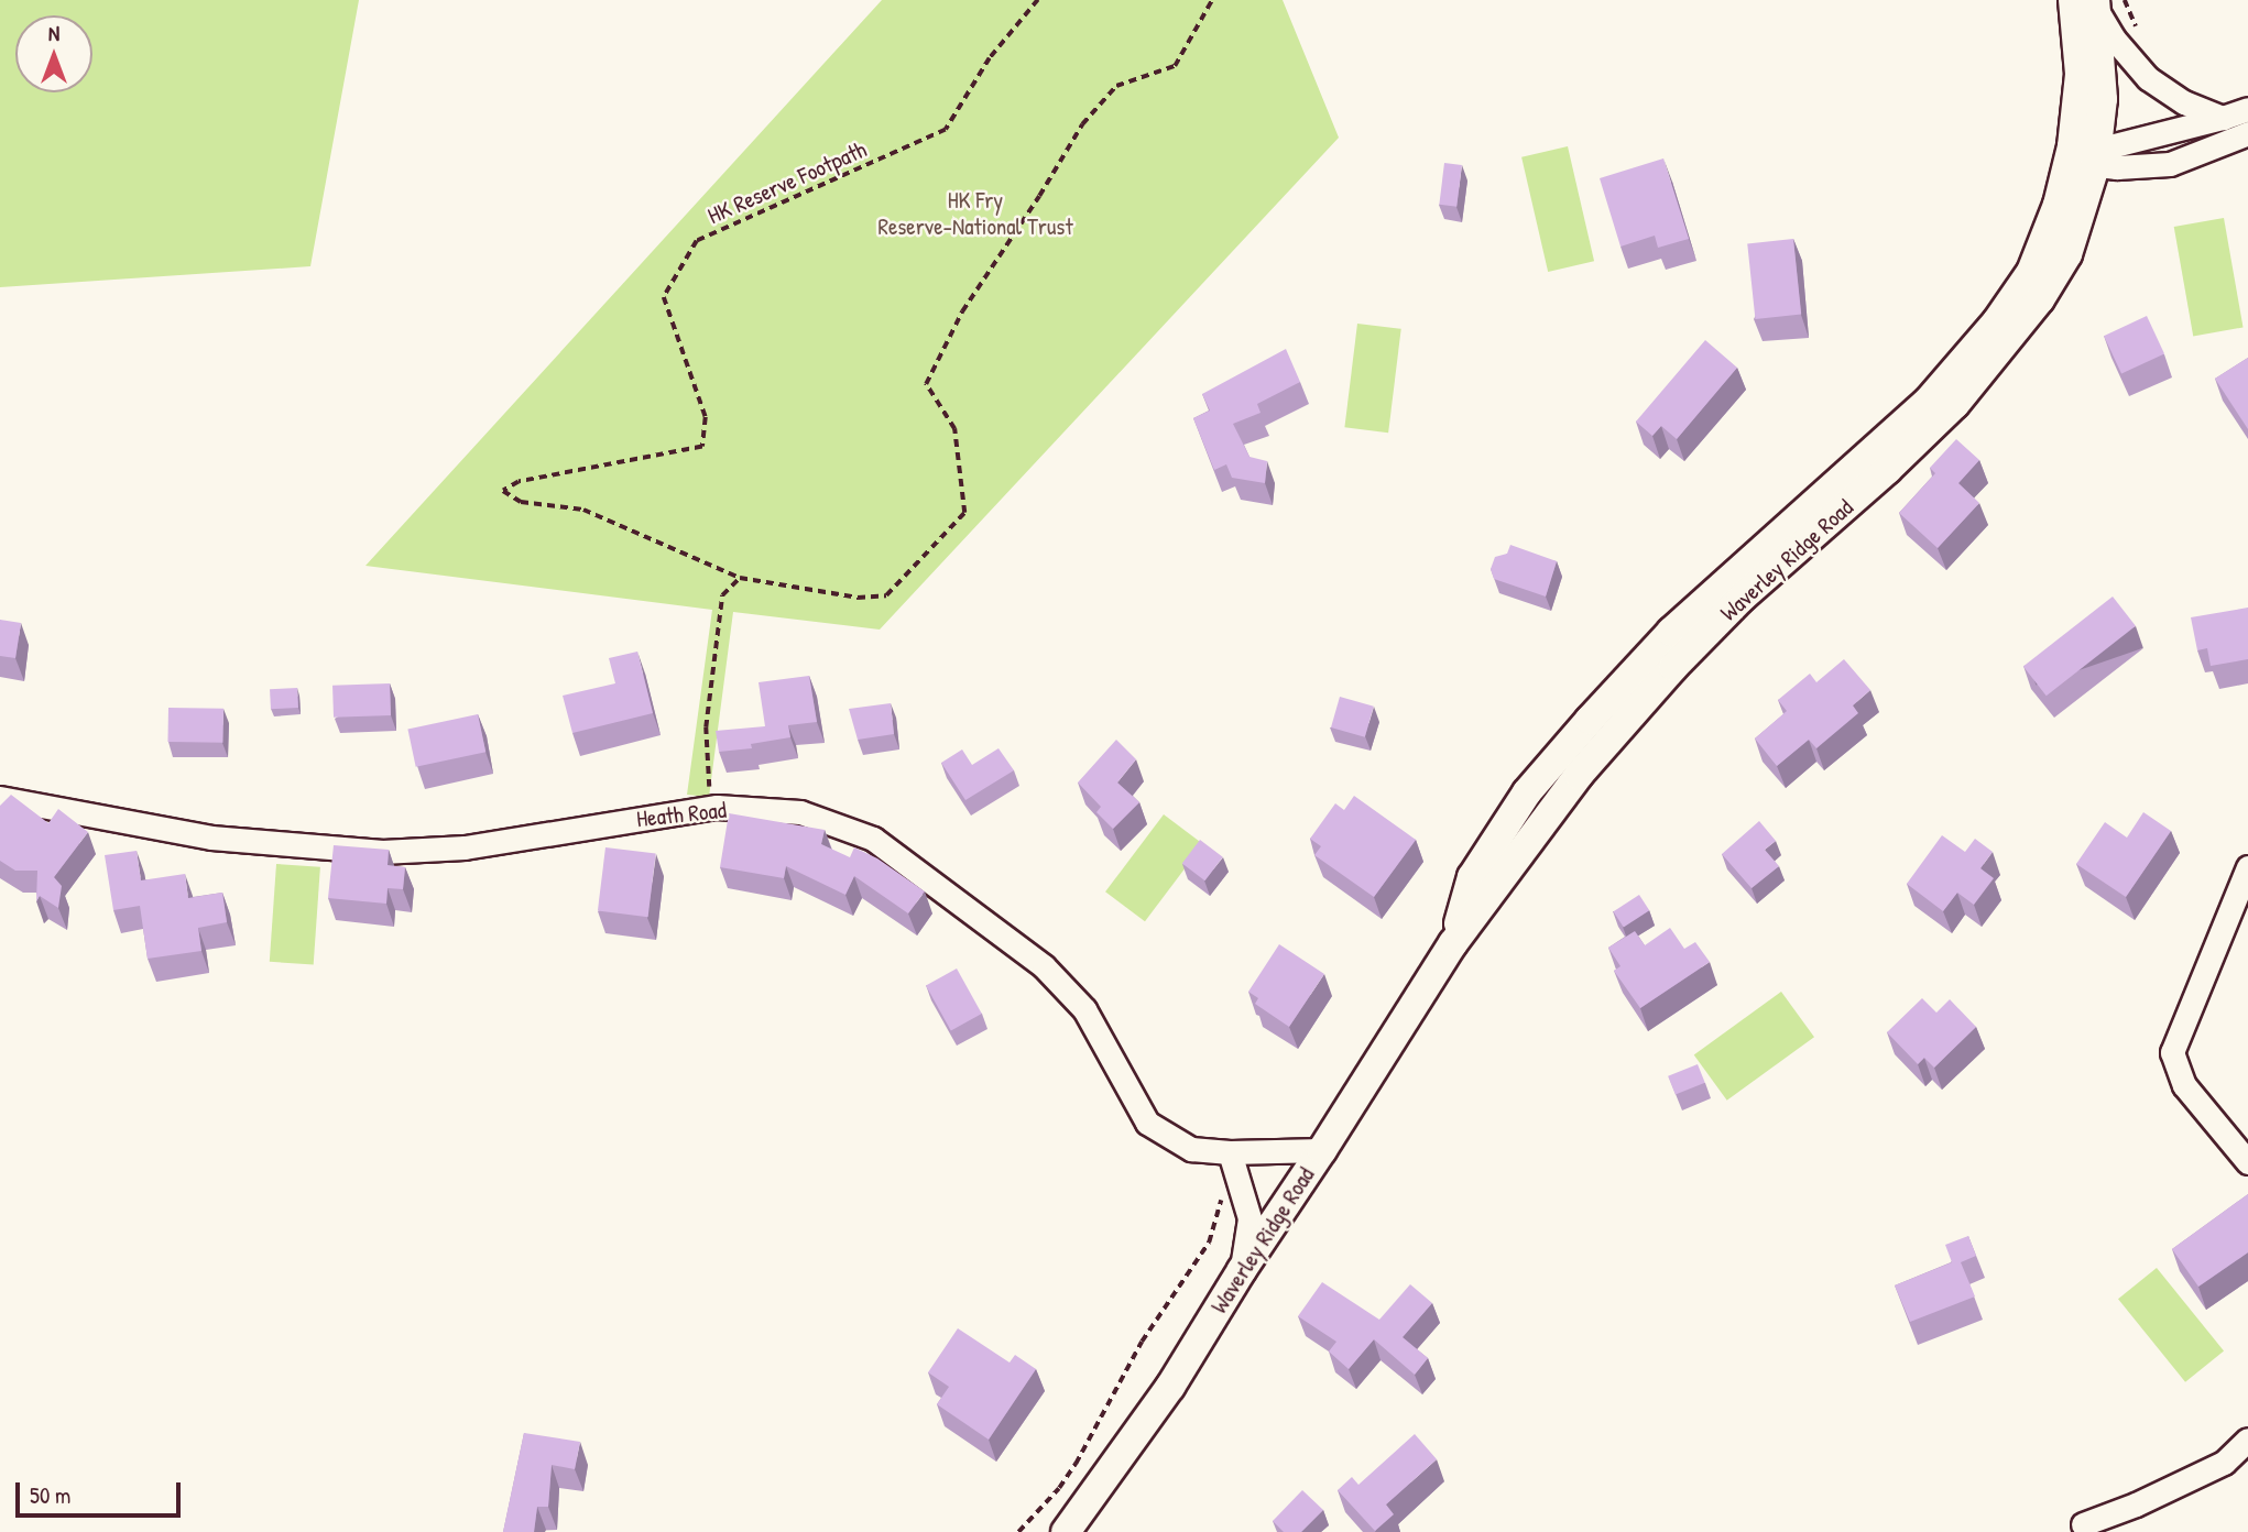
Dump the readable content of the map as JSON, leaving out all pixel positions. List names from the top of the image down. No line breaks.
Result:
{"streets":{"main road":["Waverley Ridge Road"],"street":["Heath Road"],"path":["HK Reserve Footpath"]},"crossings":[["Waverley Ridge Road","Heath Road"]],"parks":["HK Fry Reserve-National Trust"],"scale_bar":"50 m","north":"top"}
